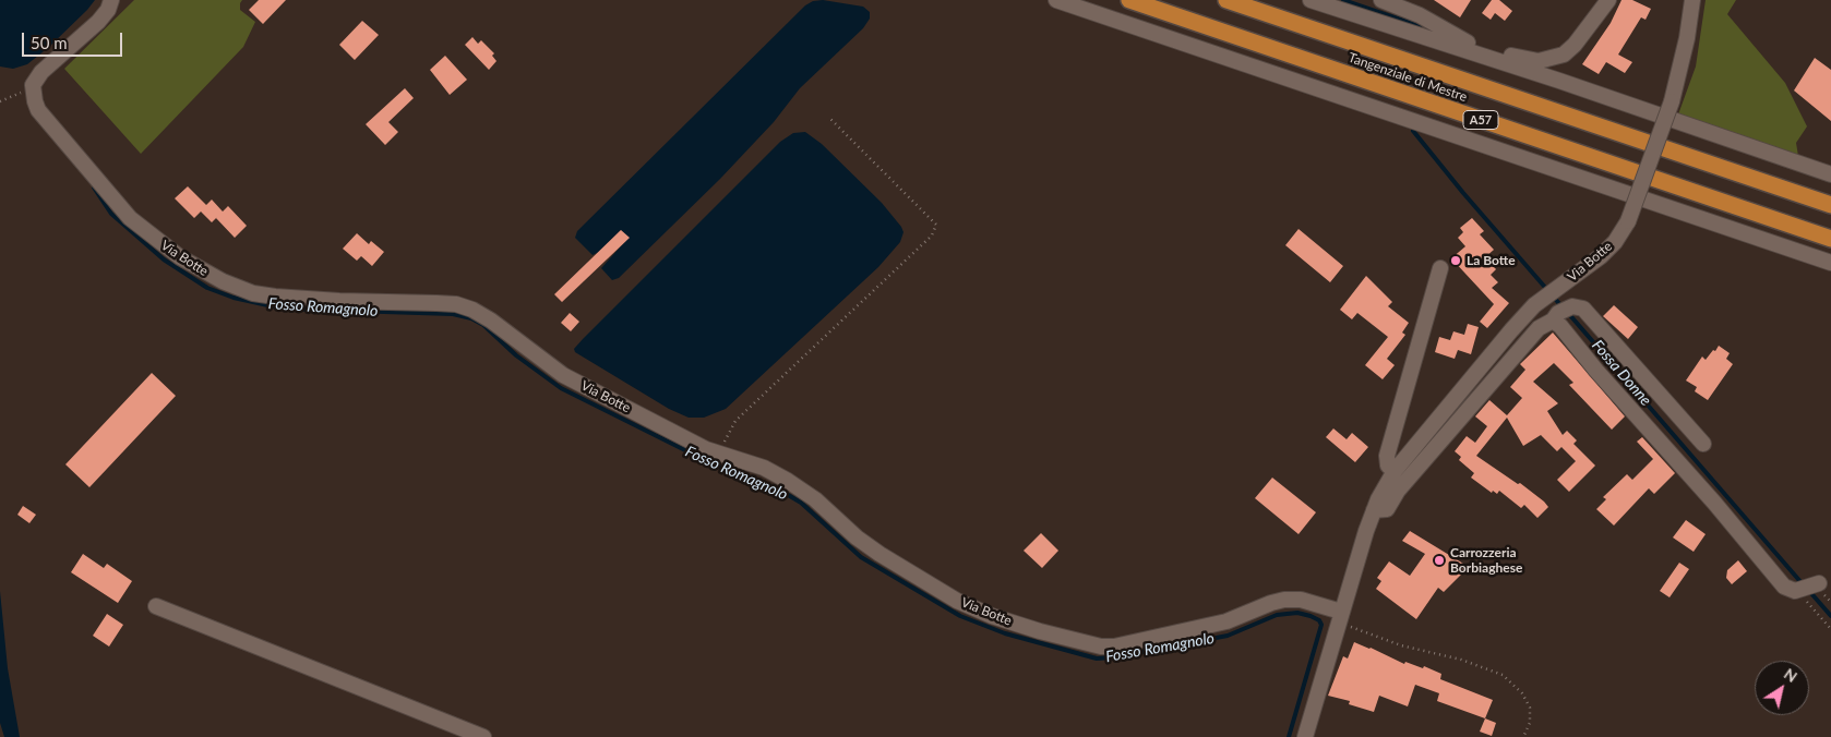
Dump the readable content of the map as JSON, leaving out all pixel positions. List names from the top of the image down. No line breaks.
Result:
{"streets":{"highway":["Tangenziale di Mestre","A57"],"street":["Via Botte"]},"water":["Fosso Romagnolo","Fossa Donne"],"places":["La Botte","Carrozzeria Borbiaghese"],"scale_bar":"50 m","north":"top right"}
